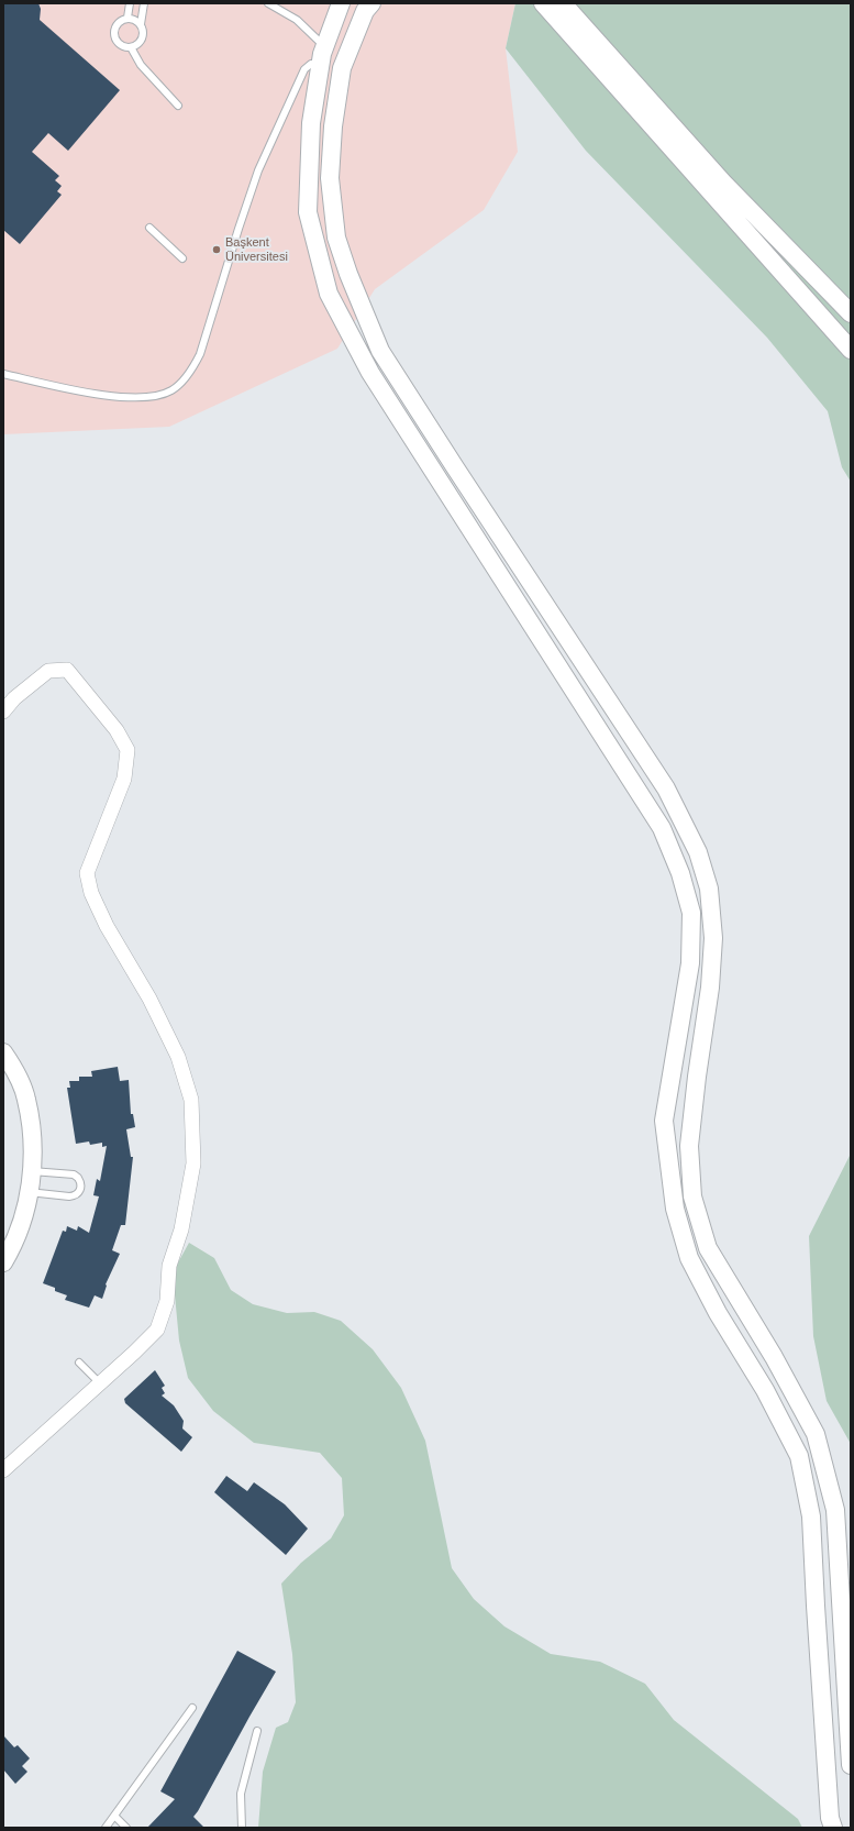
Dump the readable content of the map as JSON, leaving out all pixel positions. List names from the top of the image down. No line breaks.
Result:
{"places":["Başkent Üniversitesi"]}
